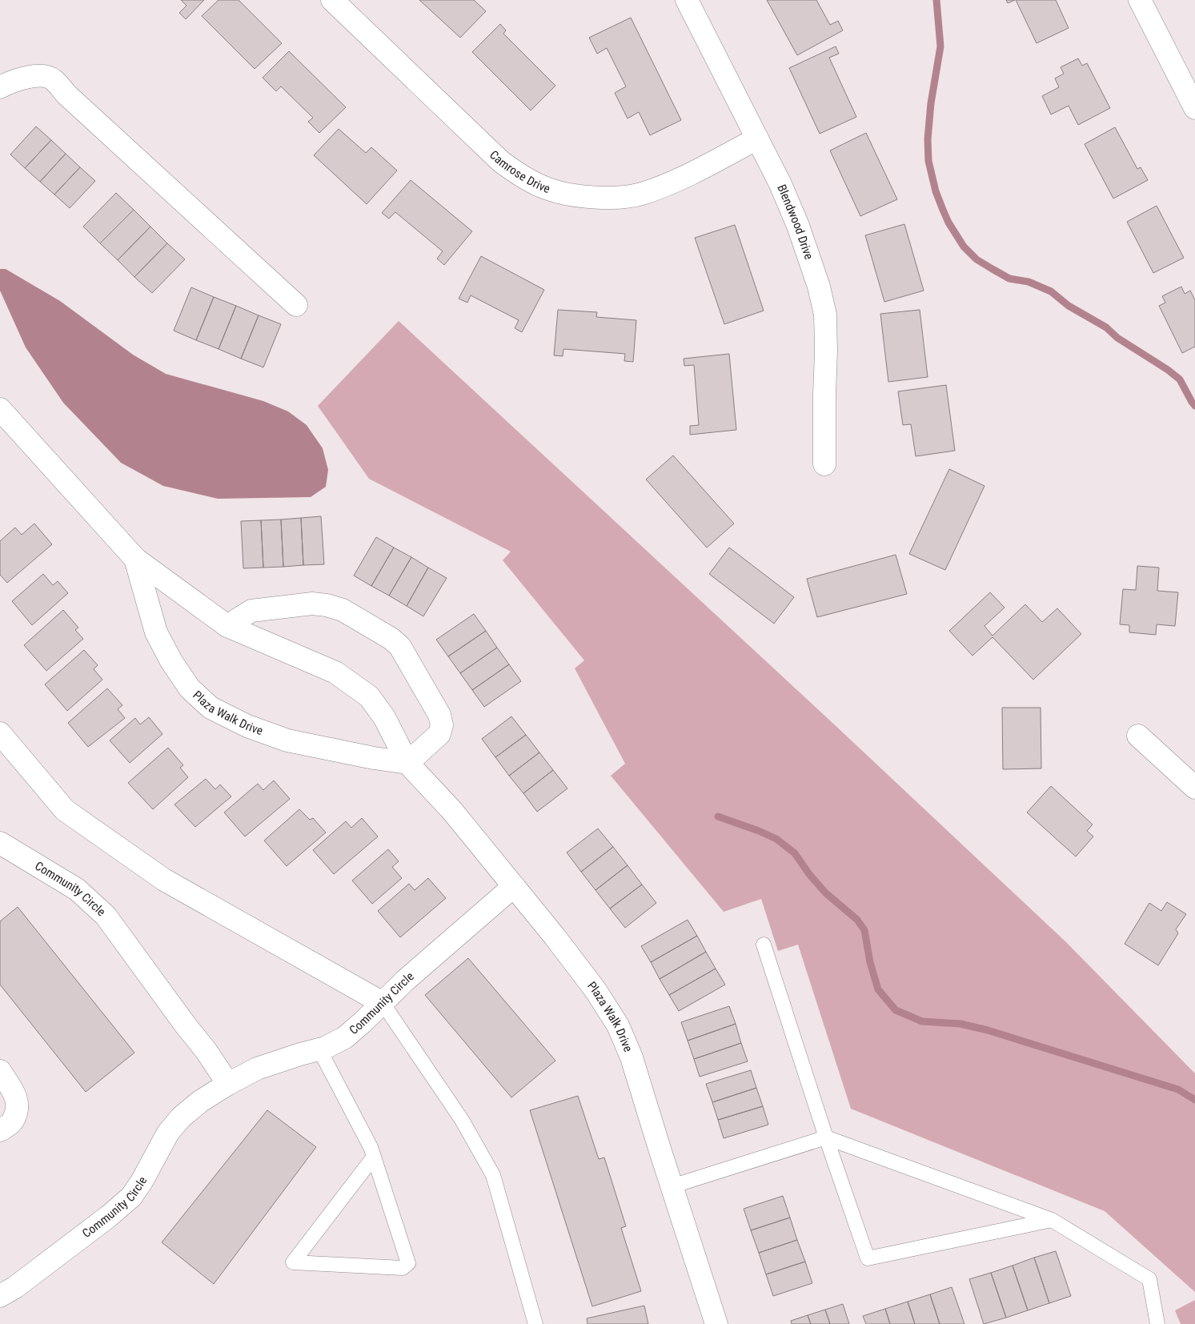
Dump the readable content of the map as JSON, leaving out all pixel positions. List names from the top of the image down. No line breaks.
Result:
{"streets":{"street":["Camrose Drive","Blendwood Drive","Plaza Walk Drive","Community Circle"]},"crossings":[["Camrose Drive","Blendwood Drive"],["Plaza Walk Drive","Community Circle"]]}
